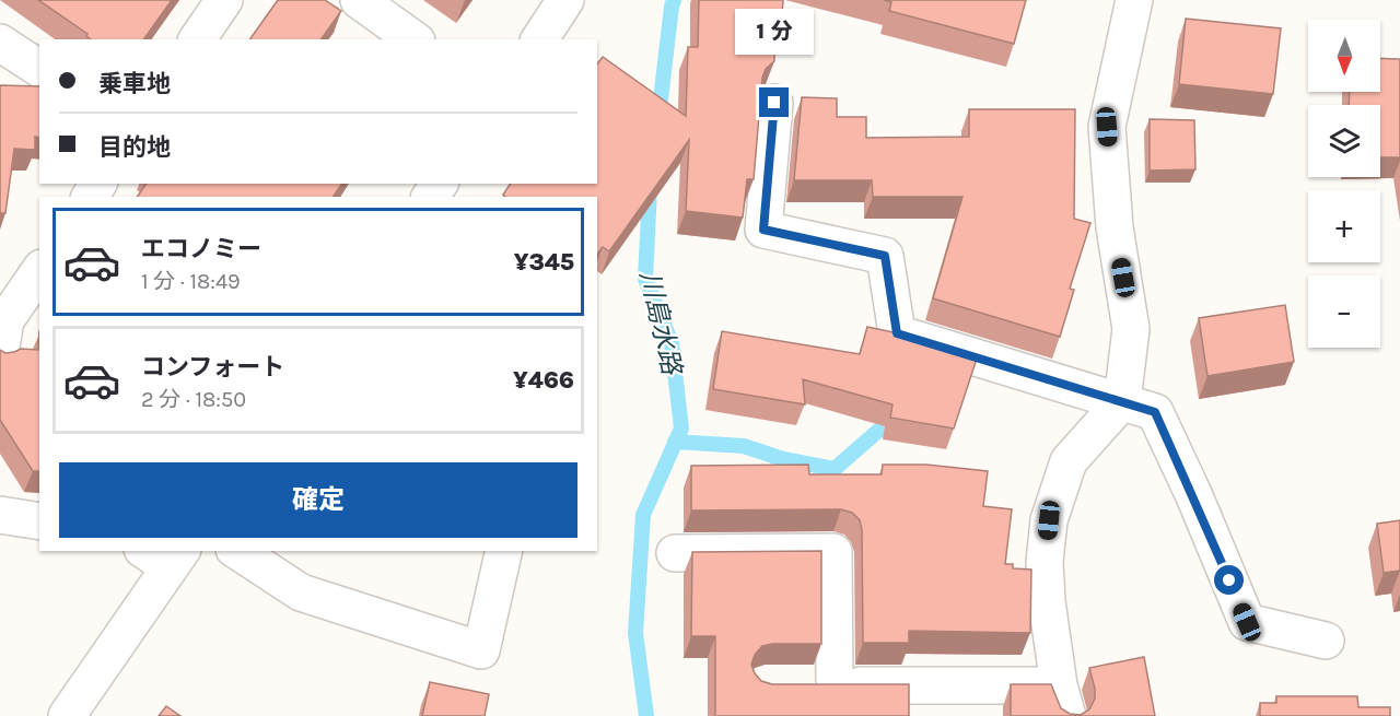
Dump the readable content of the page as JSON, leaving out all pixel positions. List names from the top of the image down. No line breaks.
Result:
{"water":["川島水路"],"north":"bottom","page":{"bubble":"1 分","map_buttons":["+","−"],"banner":["乗車地","目的地"],"list":[{"name":"エコノミー","note":"1 分 · 18:49","value":"¥345"},{"name":"コンフォート","note":"2 分 · 18:50","value":"¥466"}],"buttons":"確定"}}
